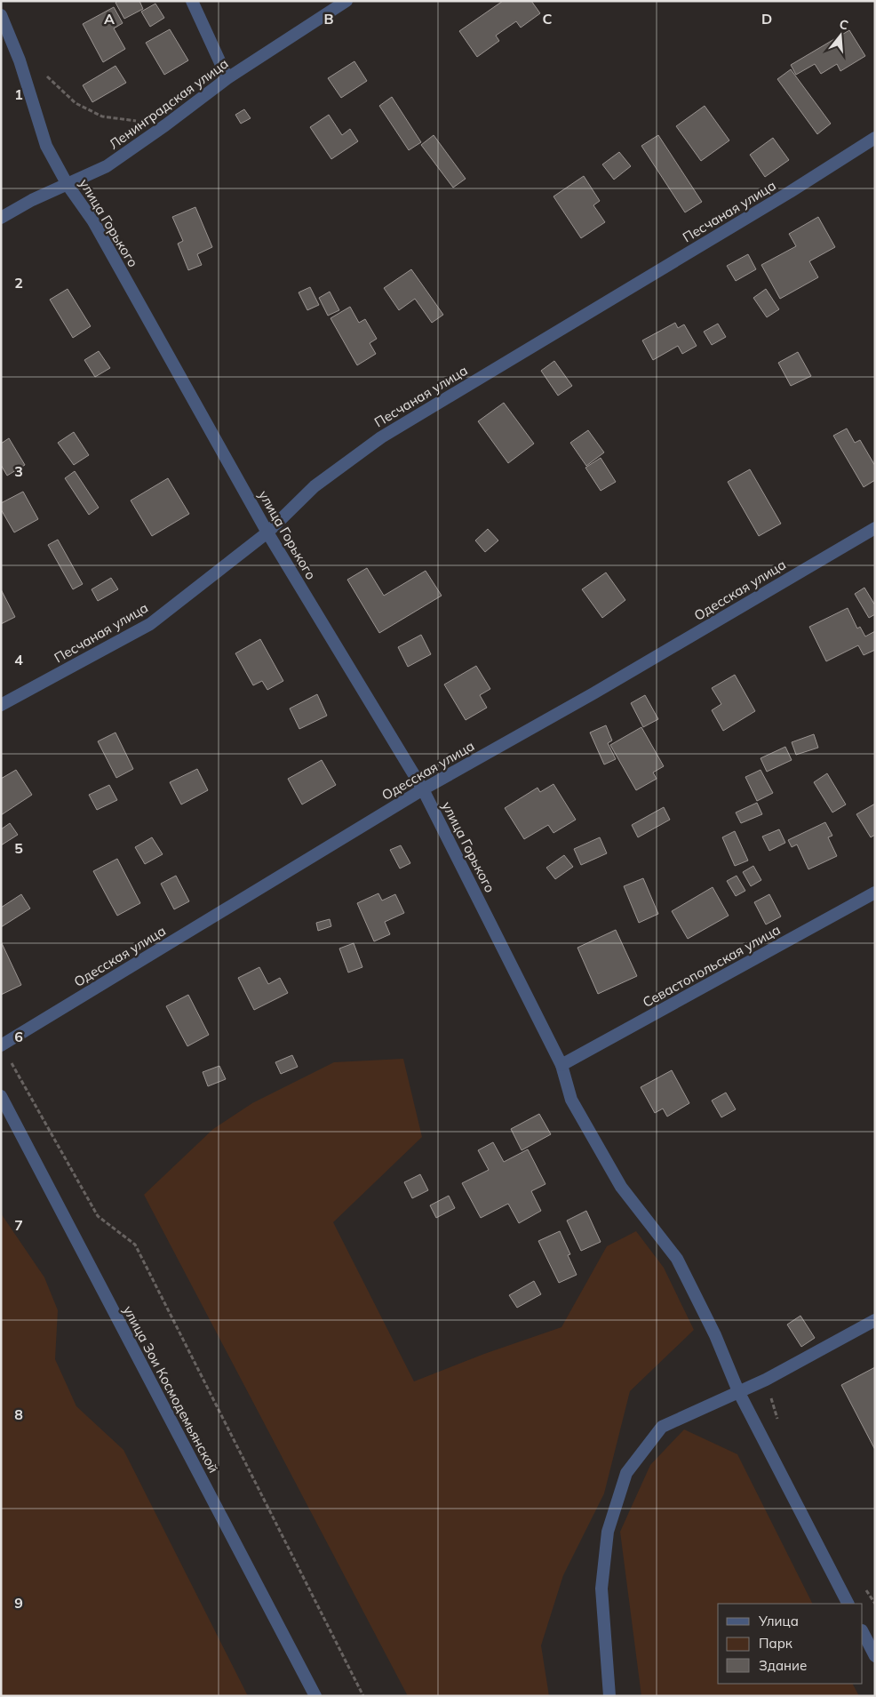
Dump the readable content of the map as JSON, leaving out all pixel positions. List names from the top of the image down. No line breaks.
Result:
{"streets":{"street":["Ленинградская улица","Песчаная улица","улица Горького","Одесская улица","Севастопольская улица","улица Зои Космодемьянской"]},"crossings":[["Ленинградская улица","улица Горького"],["Песчаная улица","улица Горького"],["улица Горького","Одесская улица"],["улица Горького","Севастопольская улица"]],"legend":["Улица","Парк","Здание"],"north":"top","grid":{"columns":["A","B","C","D"],"rows":["1","2","3","4","5","6","7","8","9"]}}
